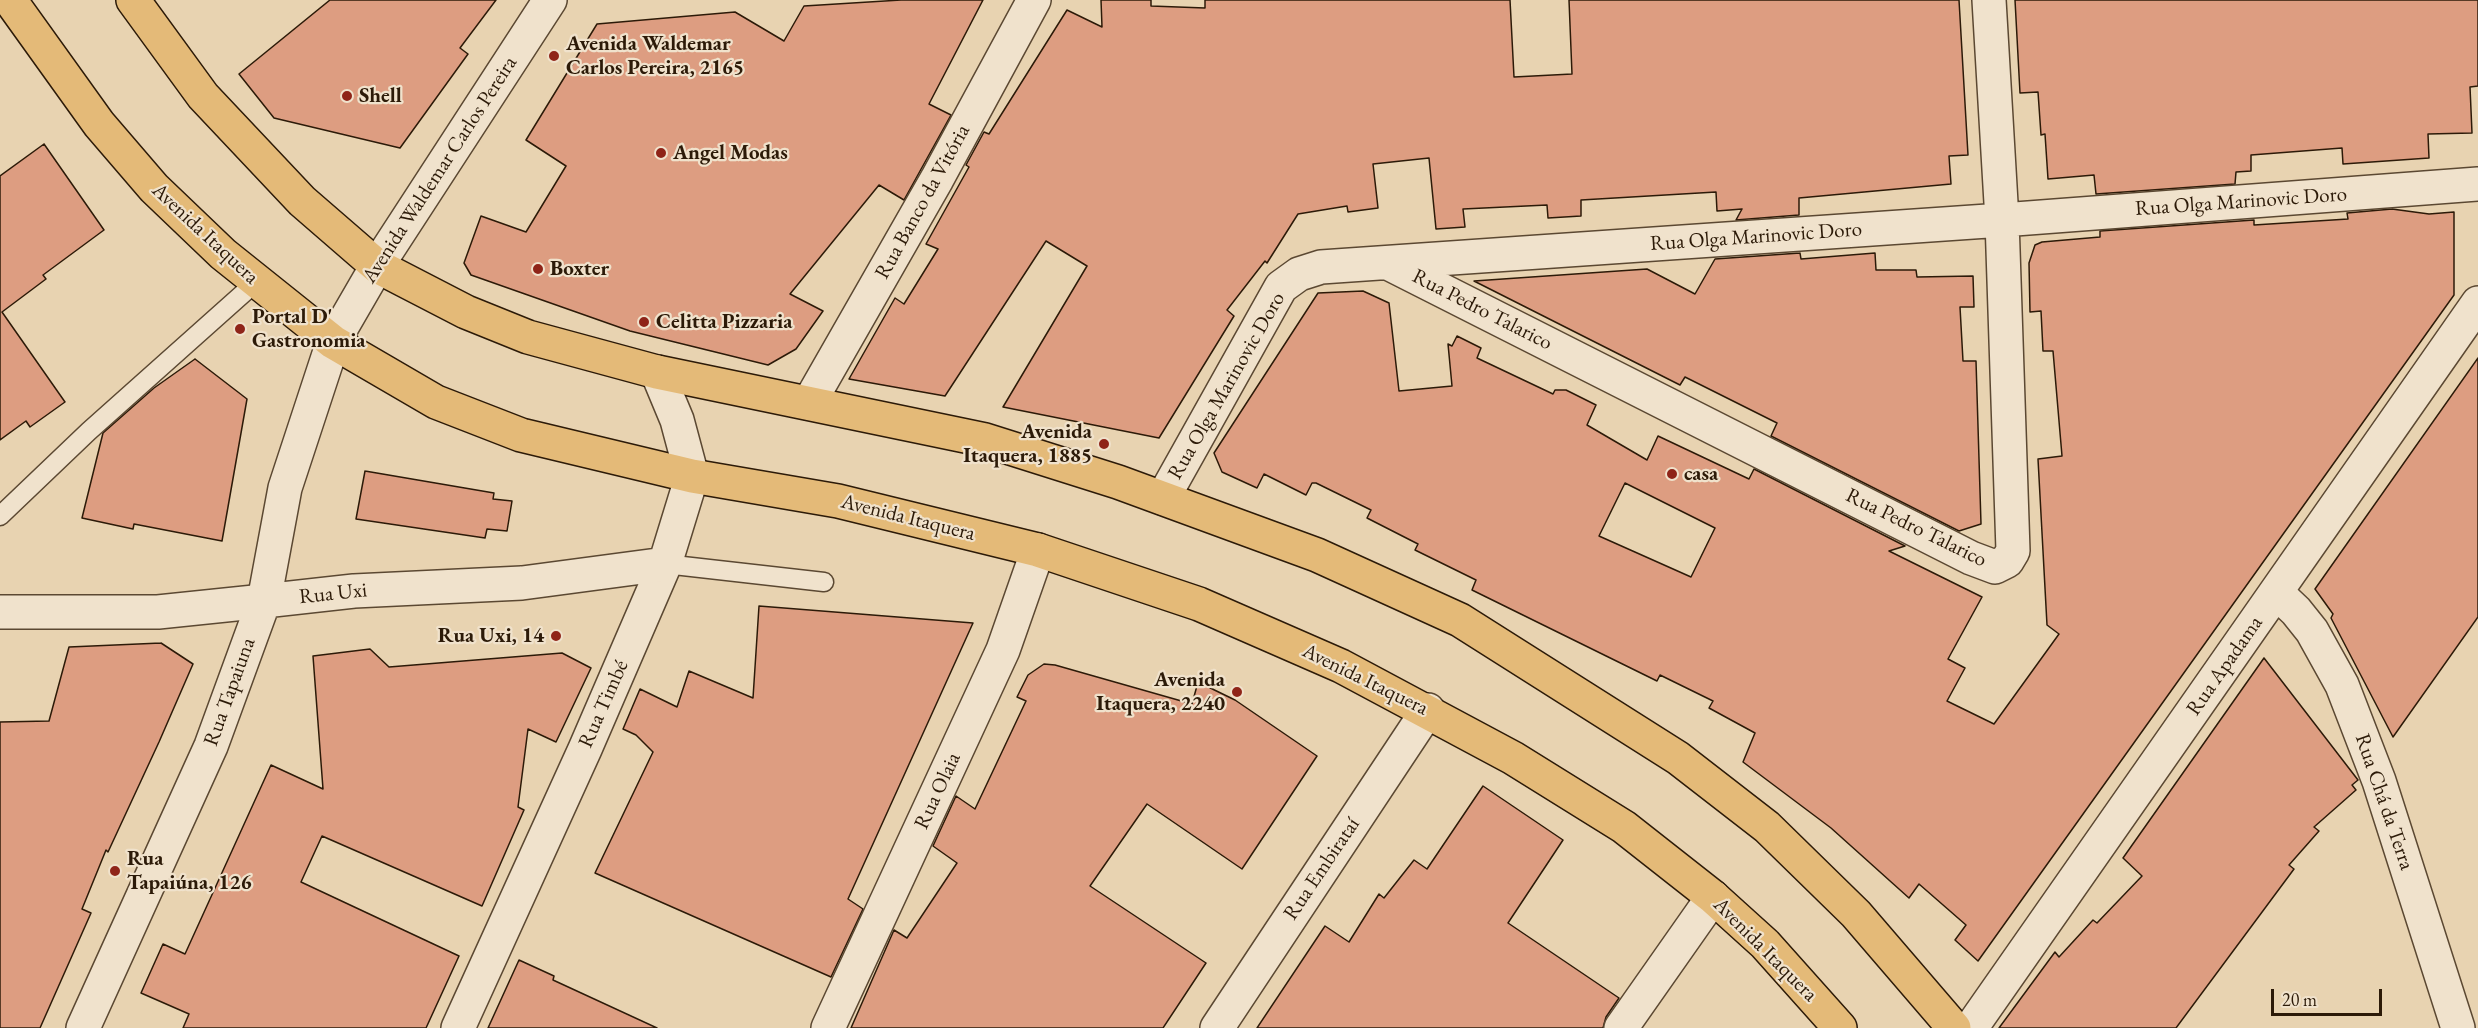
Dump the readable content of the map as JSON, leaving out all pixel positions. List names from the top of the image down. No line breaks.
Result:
{"streets":{"main road":["Avenida Itaquera"],"street":["Avenida Waldemar Carlos Pereira","Rua Banco da Vitória","Rua Olga Marinovic Doro","Rua Pedro Talarico","Rua Uxi","Rua Apadama","Rua Tapaiuna","Rua Timbé","Rua Olaia","Rua Chá da Terra","Rua Embirataí"]},"crossings":[["Avenida Waldemar Carlos Pereira","Avenida Itaquera"],["Avenida Waldemar Carlos Pereira","Rua Tapaiuna"],["Rua Olga Marinovic Doro","Rua Pedro Talarico"],["Avenida Itaquera","Rua Tapaiuna"],["Avenida Itaquera","Rua Timbé"],["Avenida Itaquera","Rua Olaia"],["Avenida Itaquera","Rua Embirataí"],["Rua Uxi","Rua Tapaiuna"],["Rua Uxi","Rua Timbé"],["Rua Apadama","Rua Chá da Terra"]],"places":["Avenida Waldemar Carlos Pereira, 2165","Shell","Angel Modas","Boxter","Celitta Pizzaria","Portal D' Gastronomia","Avenida Itaquera, 1885","casa","Rua Uxi, 14","Avenida Itaquera, 2240","Rua Tapaiúna, 126"],"scale_bar":"20 m"}
